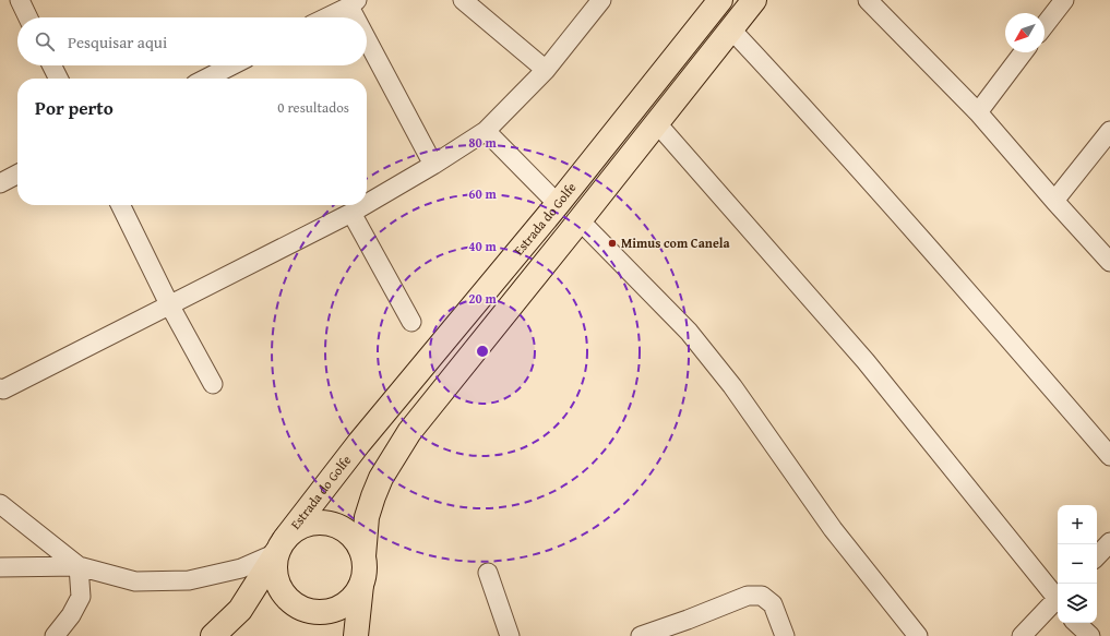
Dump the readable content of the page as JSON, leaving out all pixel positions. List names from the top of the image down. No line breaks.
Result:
{"streets":{"highway":["Estrada do Golfe"]},"places":["Mimus com Canela"],"north":"bottom left","page":{"search":"Pesquisar aqui","heading":["Por perto","0 resultados"],"map_buttons":["+","−"]},"rings":["80 m","60 m","40 m","20 m"]}
